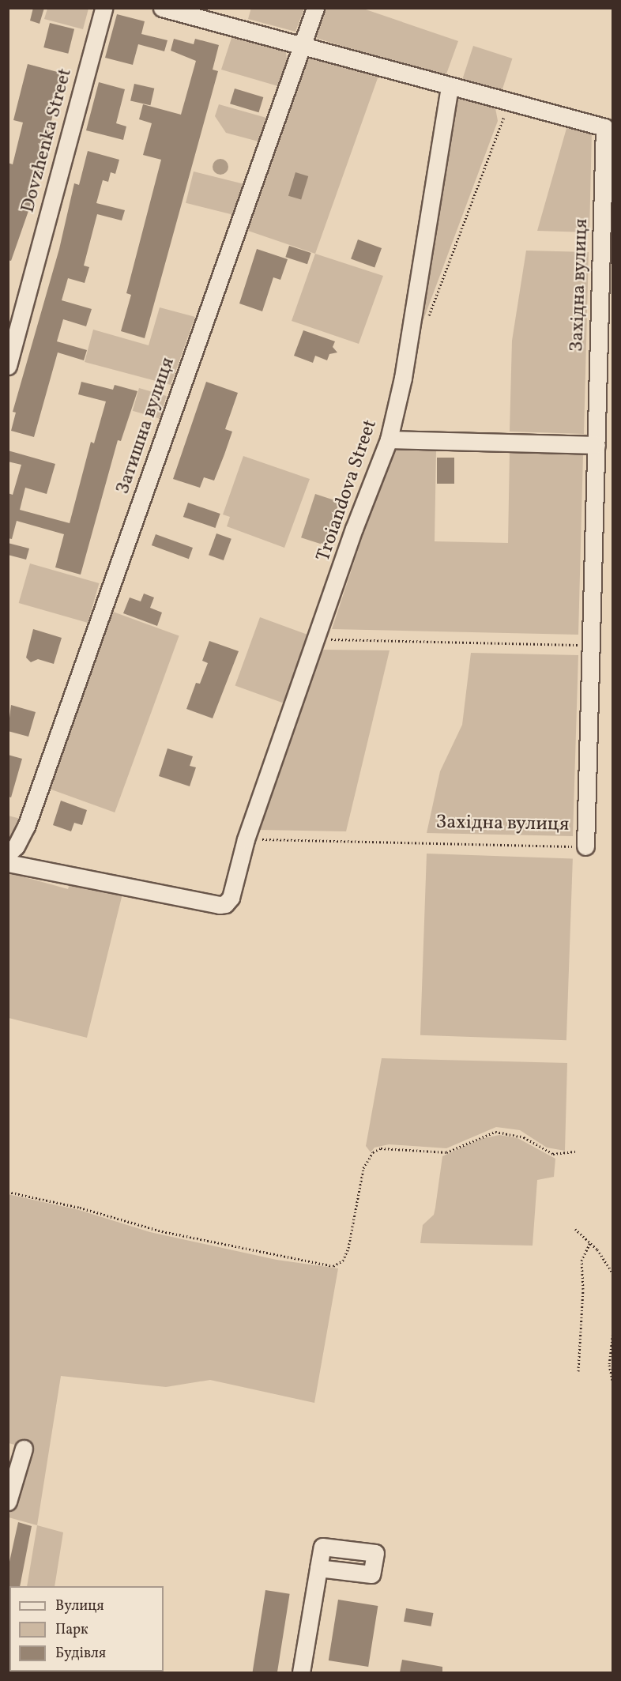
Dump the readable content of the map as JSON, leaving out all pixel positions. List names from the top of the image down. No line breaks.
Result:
{"streets":{"street":["Dovzhenka Street","Західна вулиця","Затишна вулиця","Troiandova Street"]},"crossings":[["Західна вулиця","Troiandova Street"]],"legend":["Вулиця","Парк","Будівля"]}
